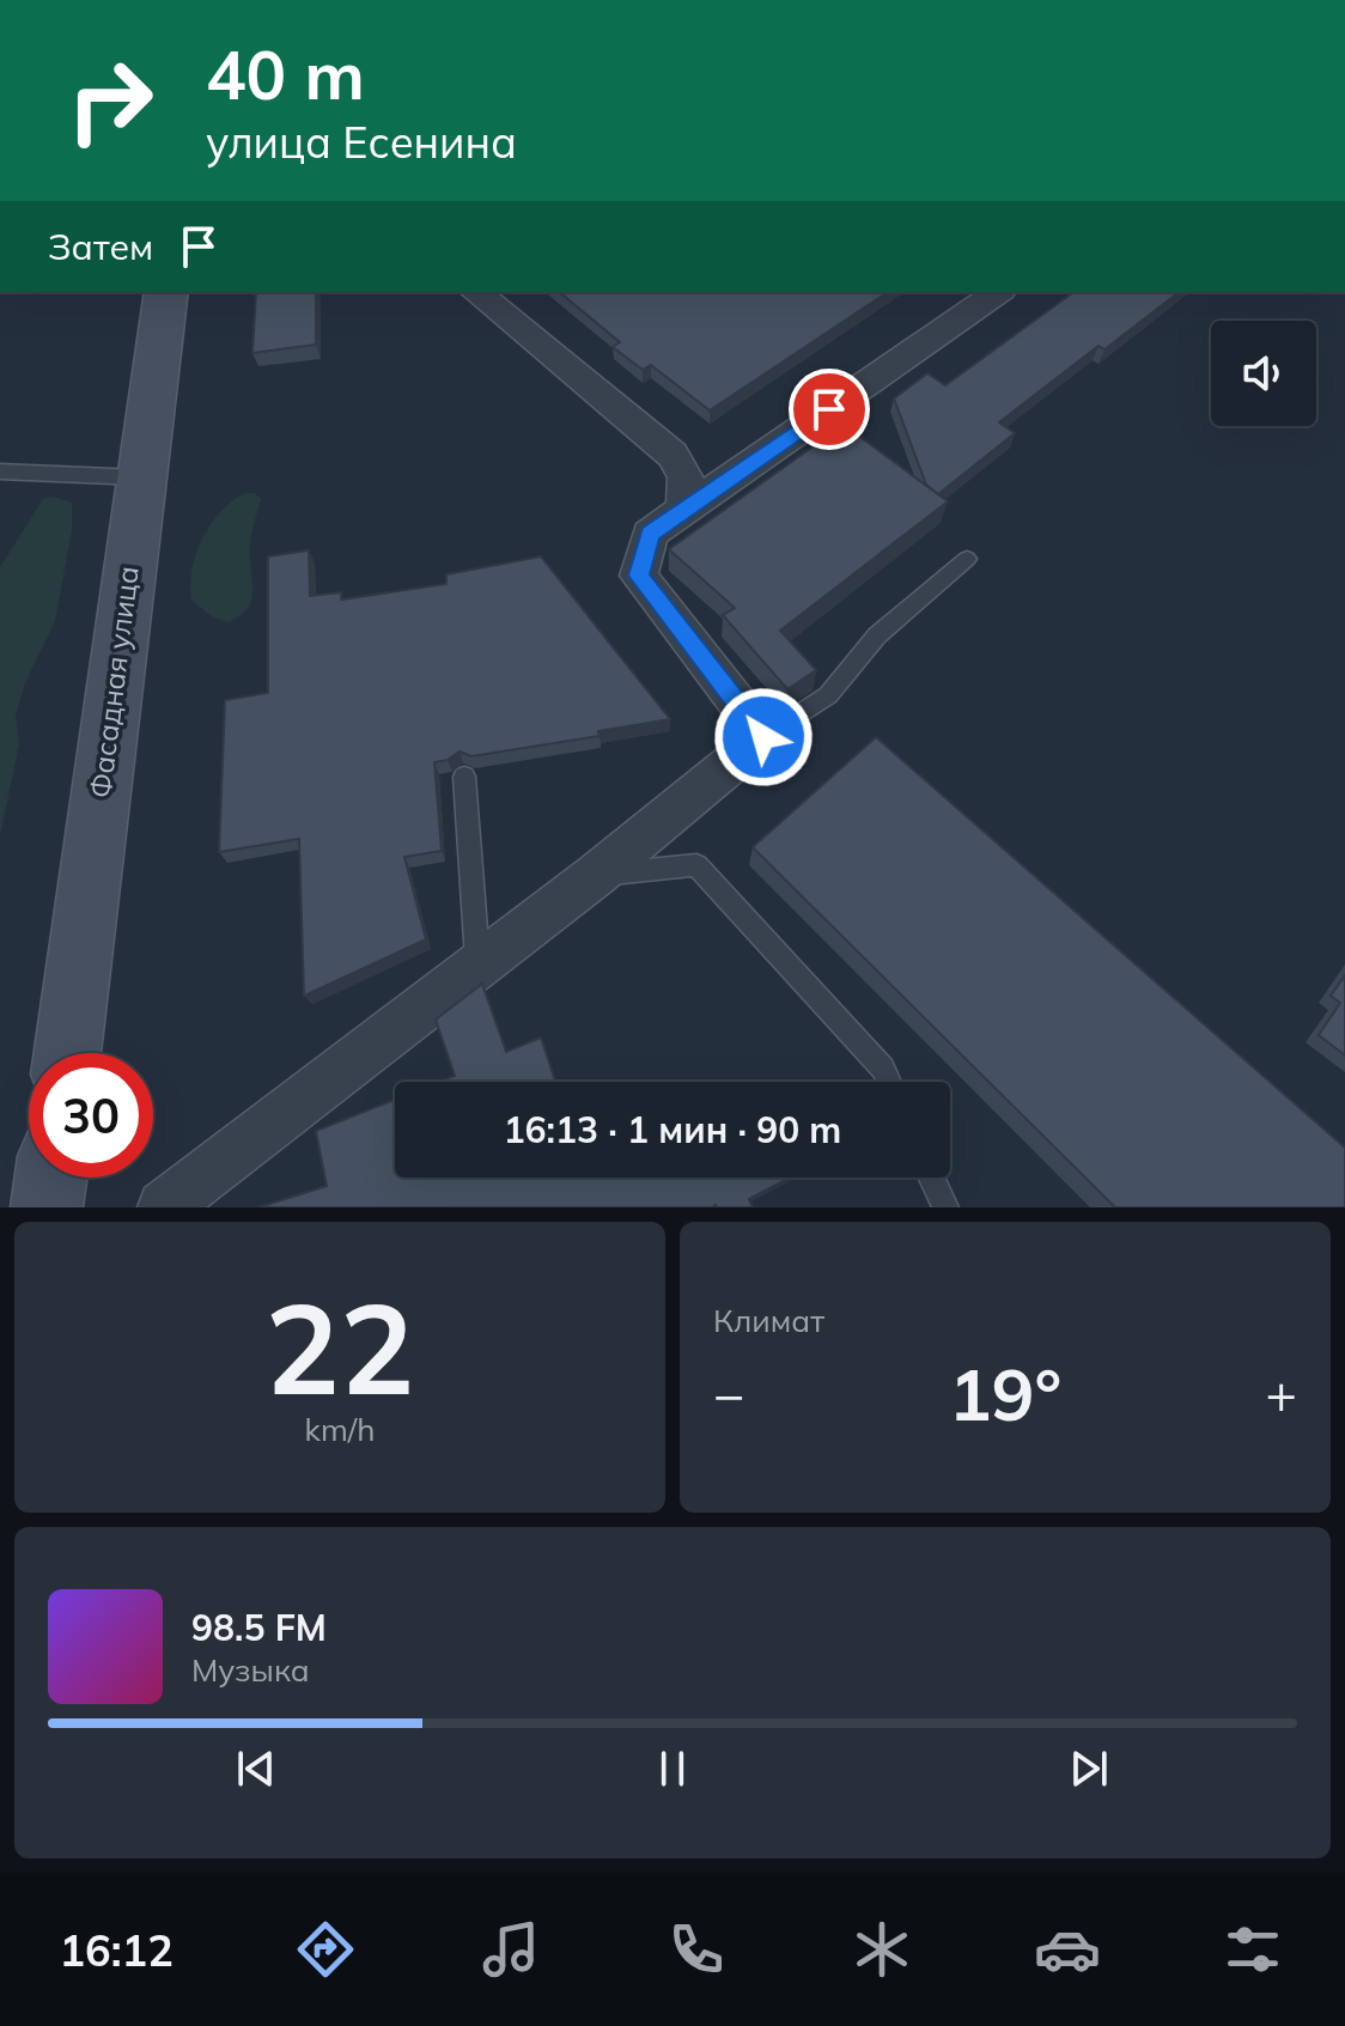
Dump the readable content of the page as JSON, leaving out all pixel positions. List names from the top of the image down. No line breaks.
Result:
{"streets":{"main road":["Фасадная улица"]},"page":{"turn":["40 m","улица Есенина"],"then":"Затем","limit":"30","trip":"16:13 · 1 мин · 90 m","tile":[["22","km/h"],"Климат"],"heat":["−","19°","+"],"song":["98.5 FM","Музыка"],"tabs":"16:12"}}
